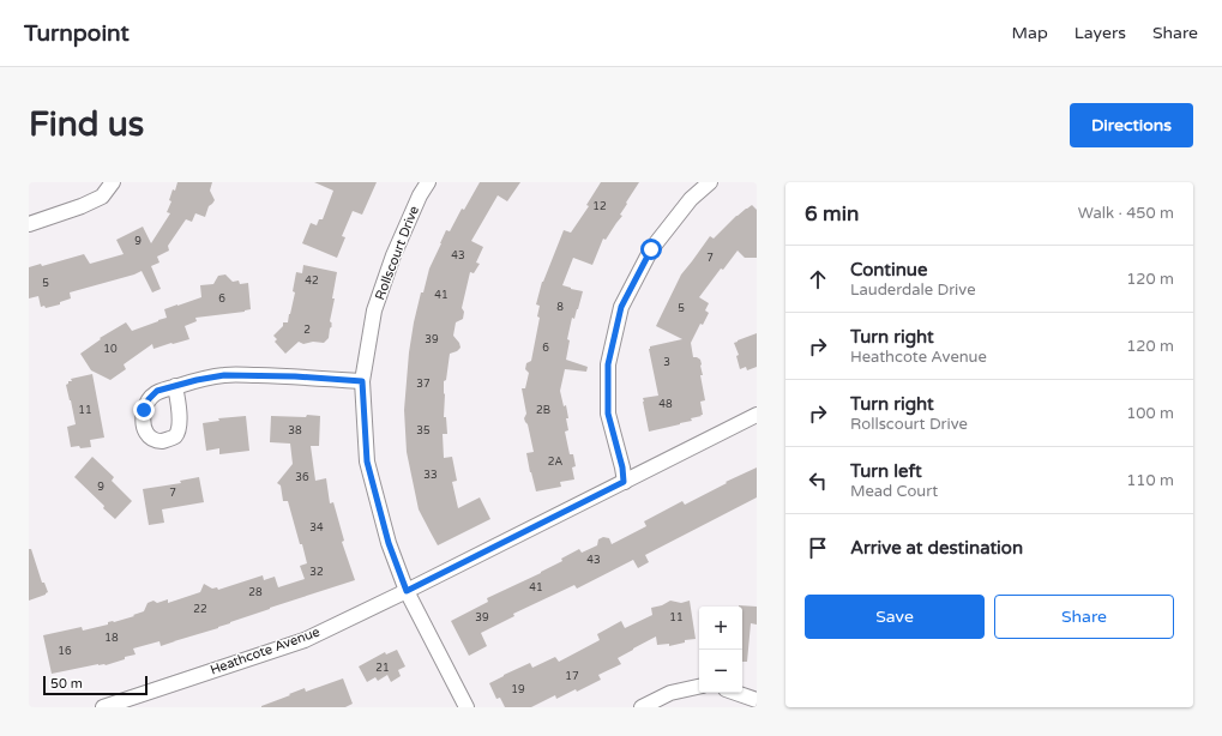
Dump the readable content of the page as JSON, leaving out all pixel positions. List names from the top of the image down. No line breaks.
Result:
{"streets":{"street":["Rollscourt Drive","Heathcote Avenue"]},"crossings":[["Rollscourt Drive","Heathcote Avenue"]],"house_numbers":["12","9","43","7","42","5","41","6","8","5","2","39","6","10","3","37","48","11","2B","38","35","2A","33","36","9","7","34","43","32","41","28","22","39","11","18","16","21","17","19"],"scale_bar":"50 m","page":{"header":"Turnpoint","nav":["Map","Layers","Share"],"buttons":["Directions",["Save","Share"]],"title":"Find us","heading":["6 min","Walk · 450 m"],"list":[["Continue","Lauderdale Drive","120 m"],["Turn right","Heathcote Avenue","120 m"],["Turn right","Rollscourt Drive","100 m"],["Turn left","Mead Court","110 m"],"Arrive at destination"],"map_buttons":["+","−"],"scale":"50 m"}}
